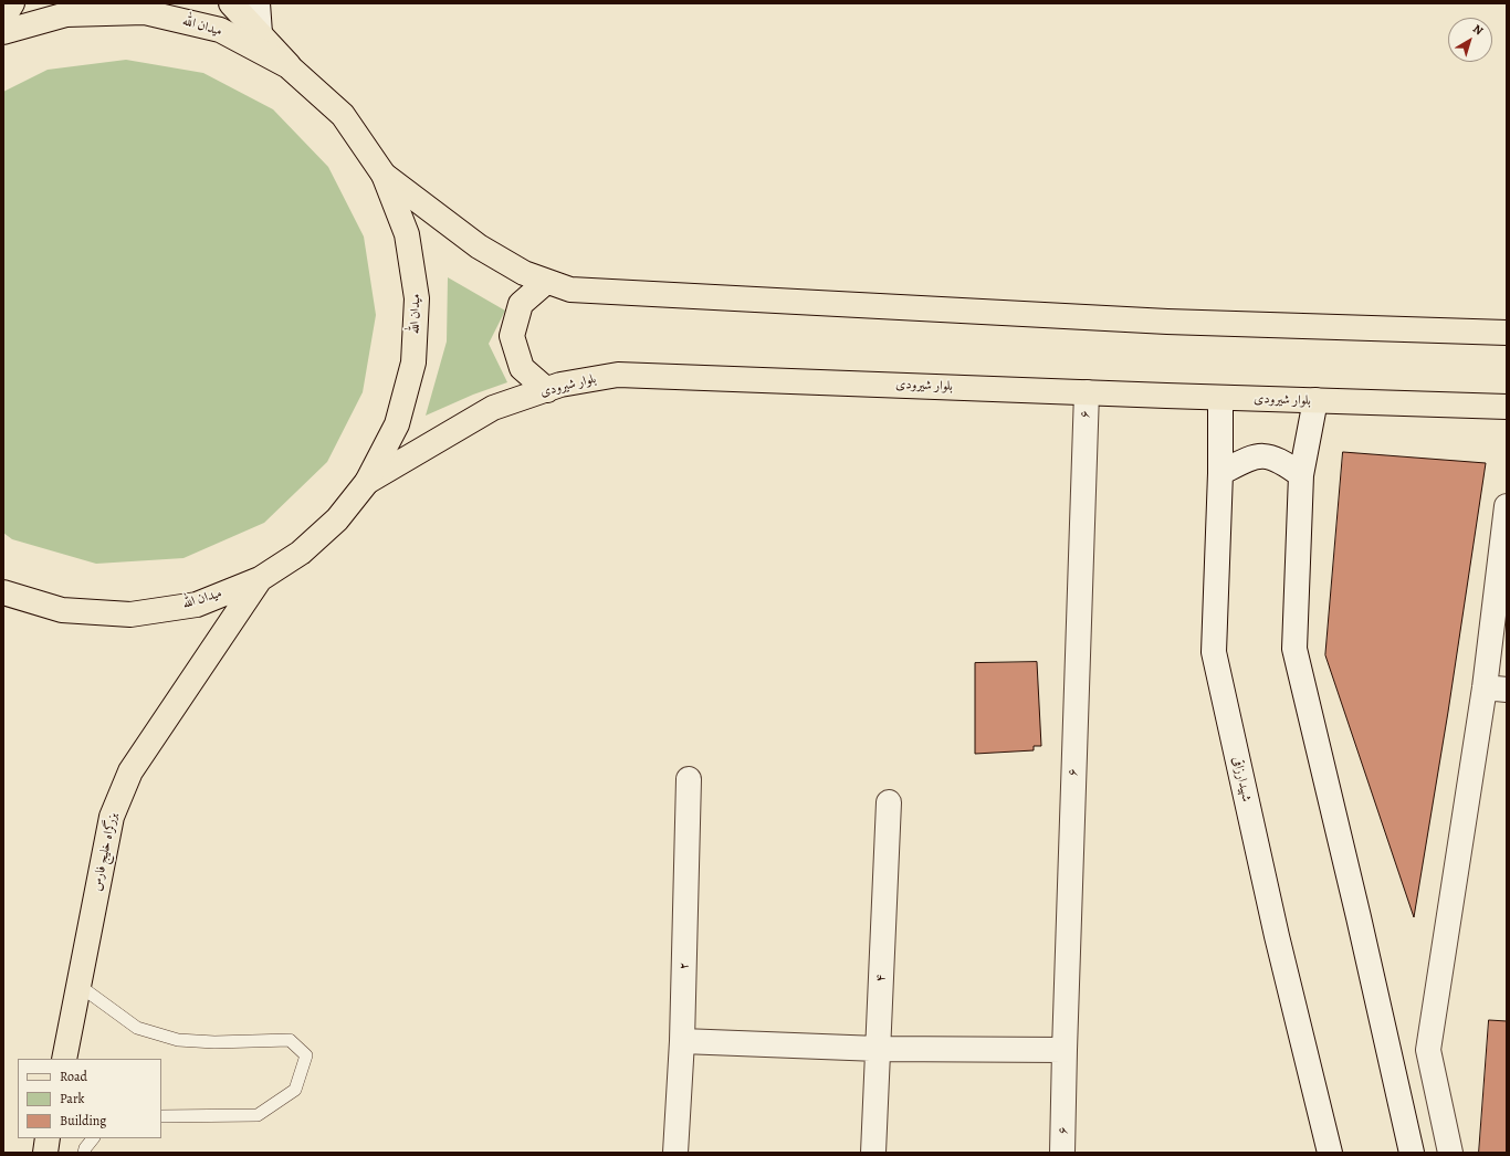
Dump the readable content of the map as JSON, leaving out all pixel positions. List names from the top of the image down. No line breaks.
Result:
{"streets":{"main road":["میدان الله","بلوار شیرودی","بزرگراه خلیج فارس"],"street":["۶","شهیدارزاقی","۲","۴"]},"crossings":[["میدان الله","بلوار شیرودی"],["میدان الله","بزرگراه خلیج فارس"],["بلوار شیرودی","۶"],["بلوار شیرودی","شهیدارزاقی"]],"legend":["Road","Park","Building"],"north":"top right"}
